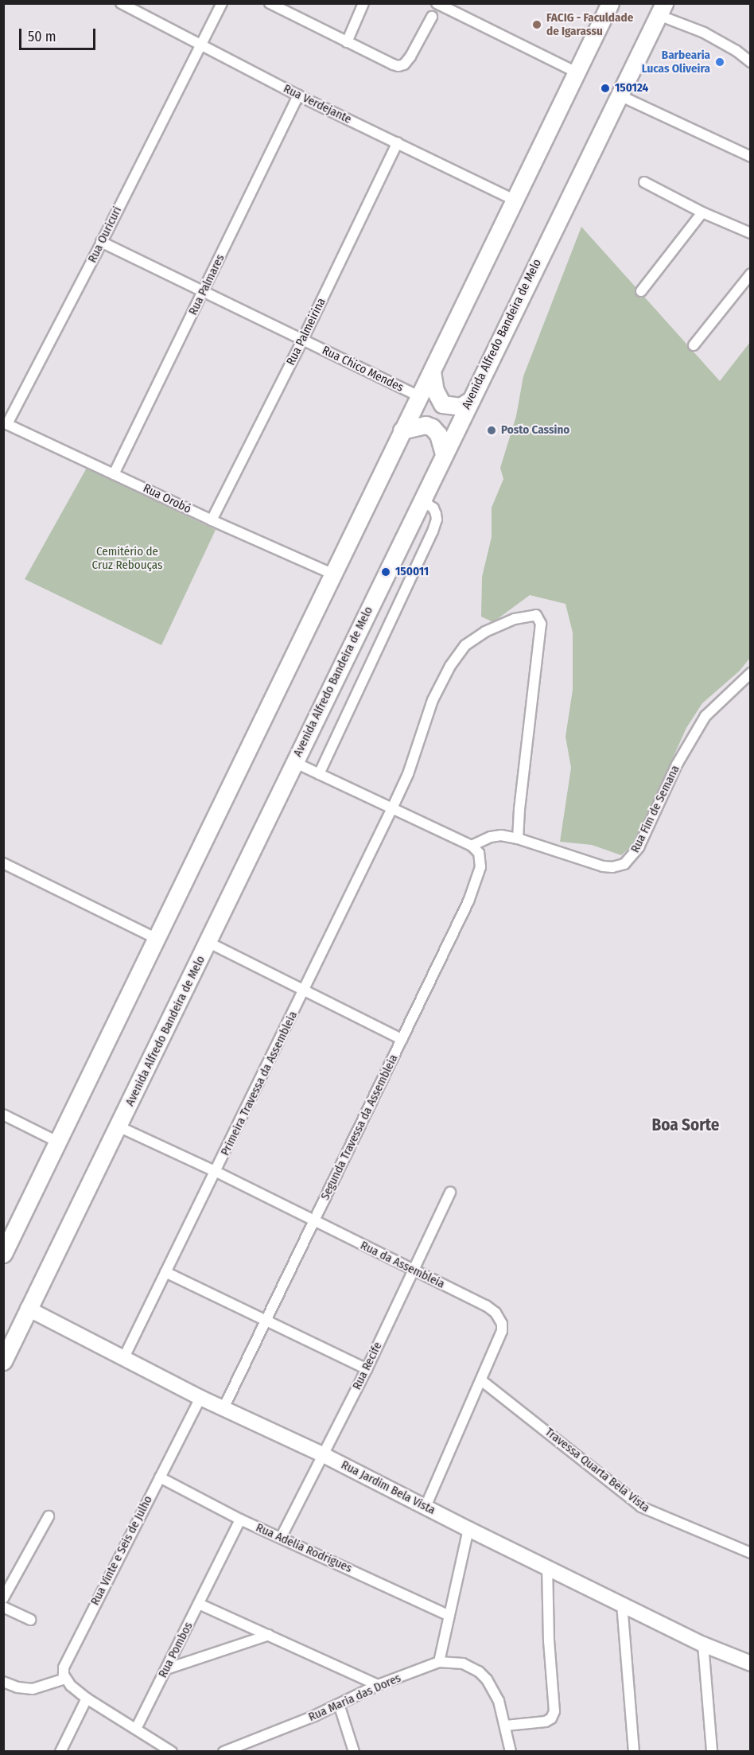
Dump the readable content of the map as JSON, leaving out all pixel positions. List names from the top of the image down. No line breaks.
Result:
{"streets":{"highway":["Avenida Alfredo Bandeira de Melo"],"main road":["Rua Jardim Bela Vista"],"street":["Rua Verdejante","Rua Ouricuri","Rua Palmares","Rua Palmeirina","Rua Chico Mendes","Rua Orobó","Rua Fim de Semana","Primeira Travessa da Assembleia","Segunda Travessa da Assembleia","Rua da Assembleia","Rua Recife","Travessa Quarta Bela Vista","Rua Adelia Rodrigues","Rua Vinte e Seis de Julho","Rua Pombos","Rua Maria das Dores"]},"crossings":[["Rua Verdejante","Rua Ouricuri"],["Rua Verdejante","Rua Palmares"],["Rua Verdejante","Rua Palmeirina"],["Rua Ouricuri","Rua Chico Mendes"],["Rua Ouricuri","Rua Orobó"],["Rua Palmares","Rua Chico Mendes"],["Rua Palmares","Rua Orobó"],["Rua Palmeirina","Rua Chico Mendes"],["Rua Palmeirina","Rua Orobó"],["Avenida Alfredo Bandeira de Melo","Rua da Assembleia"],["Avenida Alfredo Bandeira de Melo","Rua Jardim Bela Vista"],["Rua Fim de Semana","Primeira Travessa da Assembleia"],["Rua Fim de Semana","Segunda Travessa da Assembleia"],["Primeira Travessa da Assembleia","Rua da Assembleia"],["Primeira Travessa da Assembleia","Rua Jardim Bela Vista"],["Segunda Travessa da Assembleia","Rua da Assembleia"],["Segunda Travessa da Assembleia","Rua Jardim Bela Vista"],["Rua da Assembleia","Rua Recife"],["Rua da Assembleia","Travessa Quarta Bela Vista"],["Rua da Assembleia","Rua Jardim Bela Vista"],["Rua Recife","Rua Jardim Bela Vista"],["Rua Recife","Rua Adelia Rodrigues"],["Rua Jardim Bela Vista","Rua Vinte e Seis de Julho"],["Rua Adelia Rodrigues","Rua Vinte e Seis de Julho"],["Rua Adelia Rodrigues","Rua Pombos"]],"districts":["Boa Sorte"],"parks":["Cemitério de Cruz Rebouças"],"places":["FACIG - Faculdade de Igarassu","Barbearia Lucas Oliveira","150124","Posto Cassino","150011"],"scale_bar":"50 m"}
